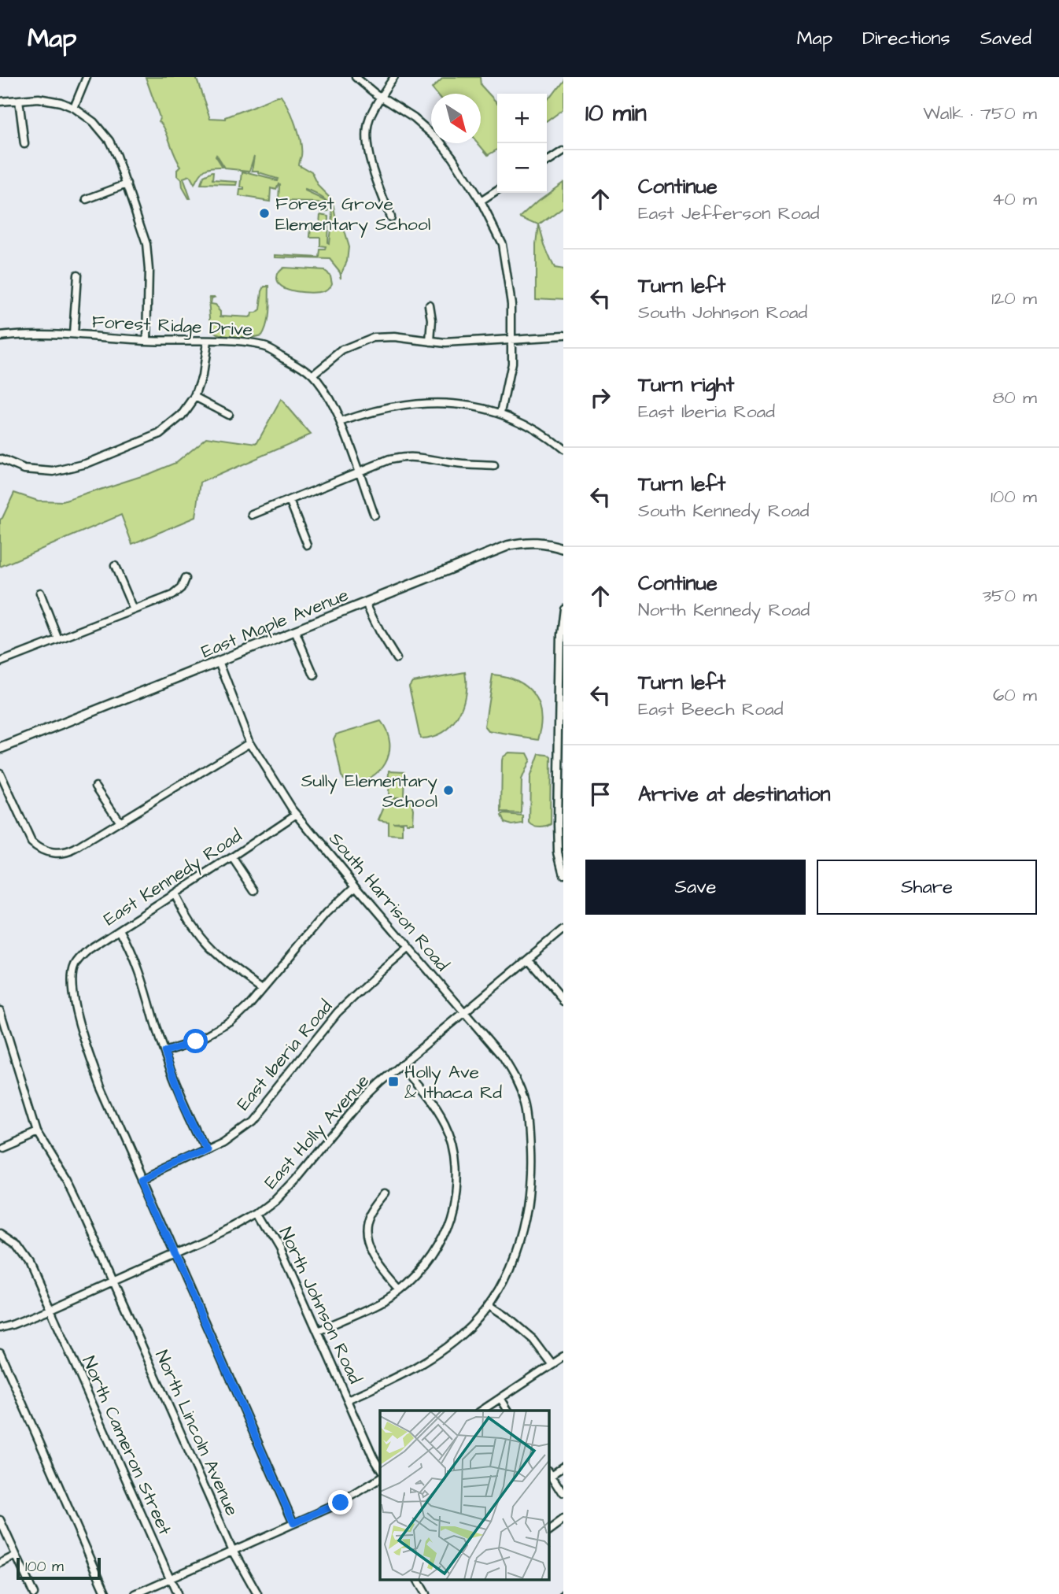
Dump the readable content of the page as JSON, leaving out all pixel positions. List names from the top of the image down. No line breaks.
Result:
{"streets":{"main road":["East Maple Avenue"],"street":["Forest Ridge Drive","East Kennedy Road","South Harrison Road","East Iberia Road","East Holly Avenue","North Johnson Road","North Lincoln Avenue","North Cameron Street"]},"crossings":[["East Maple Avenue","South Harrison Road"],["East Kennedy Road","South Harrison Road"],["East Kennedy Road","East Iberia Road"],["South Harrison Road","East Iberia Road"],["South Harrison Road","East Holly Avenue"],["South Harrison Road","North Johnson Road"],["East Holly Avenue","North Johnson Road"],["East Holly Avenue","North Lincoln Avenue"],["East Holly Avenue","North Cameron Street"]],"places":{"other":["Forest Grove Elementary School","Sully Elementary School"],"transit":["Holly Ave & Ithaca Rd"]},"scale_bar":"100 m","north":"bottom right","page":{"header":"Map","nav":["Map","Directions","Saved"],"heading":["10 min","Walk · 750 m"],"map_buttons":["+","−"],"list":[["Continue","East Jefferson Road","40 m"],["Turn left","South Johnson Road","120 m"],["Turn right","East Iberia Road","80 m"],["Turn left","South Kennedy Road","100 m"],["Continue","North Kennedy Road","350 m"],["Turn left","East Beech Road","60 m"],"Arrive at destination"],"buttons":["Save","Share"],"scale":"100 m"}}
